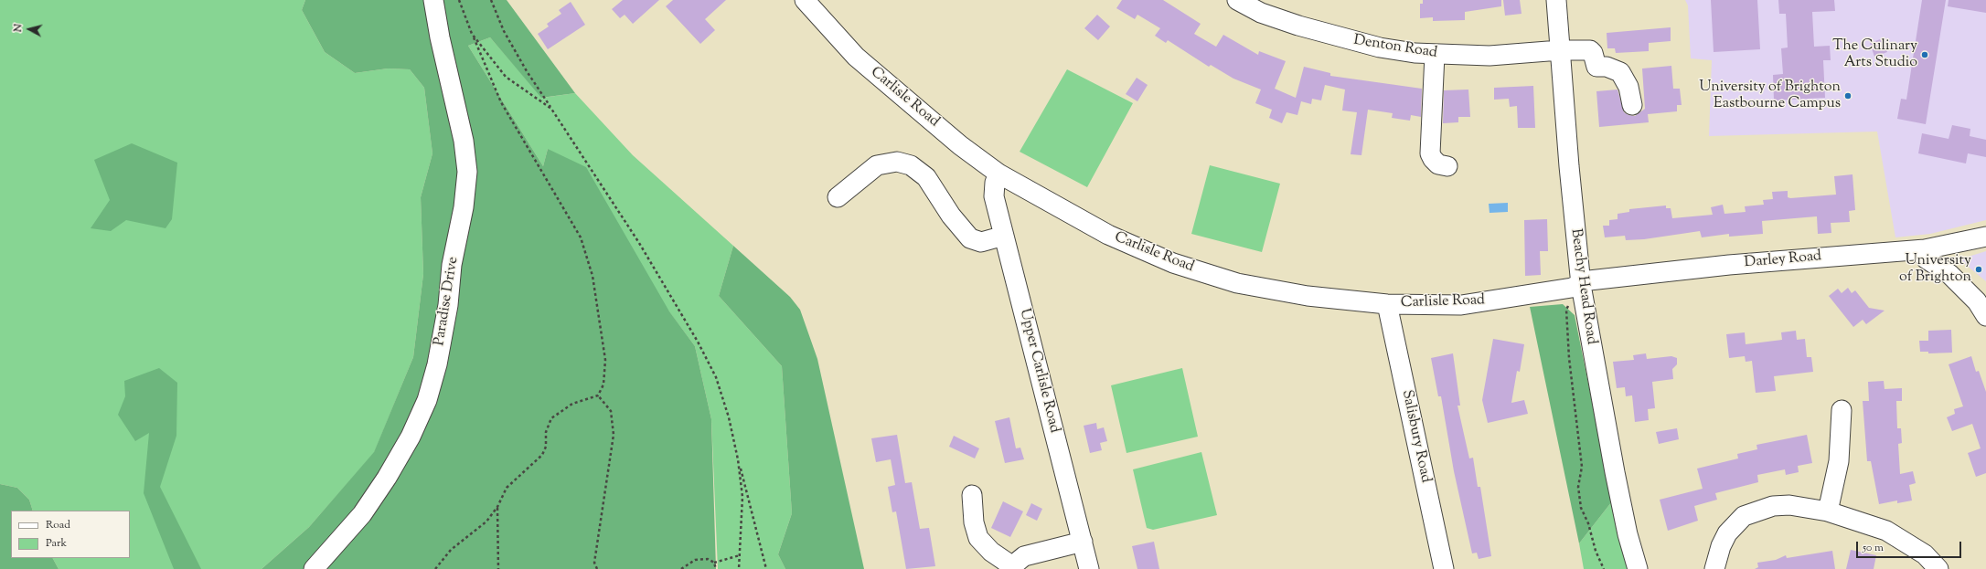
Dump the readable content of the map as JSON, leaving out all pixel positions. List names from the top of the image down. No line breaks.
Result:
{"streets":{"street":["Denton Road","Carlisle Road","Darley Road","Beachy Head Road","Paradise Drive","Upper Carlisle Road","Salisbury Road"]},"crossings":[["Denton Road","Beachy Head Road"],["Carlisle Road","Darley Road"],["Carlisle Road","Beachy Head Road"],["Carlisle Road","Upper Carlisle Road"],["Carlisle Road","Salisbury Road"],["Darley Road","Beachy Head Road"]],"places":["The Culinary Arts Studio","University of Brighton Eastbourne Campus","University of Brighton"],"legend":["Road","Park"],"scale_bar":"50 m","north":"left"}
